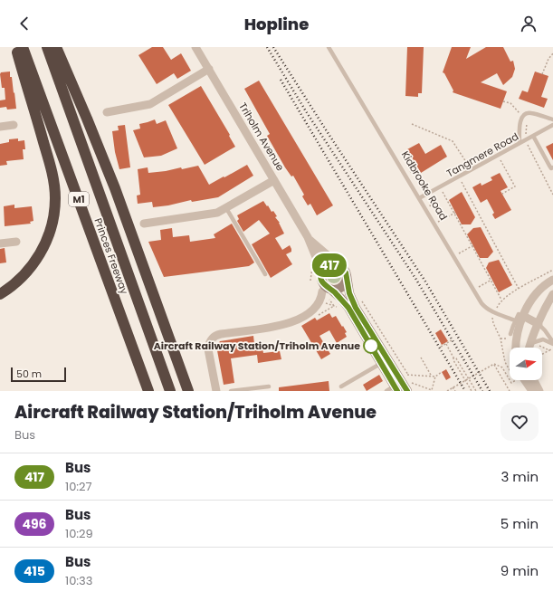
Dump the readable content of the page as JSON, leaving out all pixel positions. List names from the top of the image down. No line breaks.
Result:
{"streets":{"highway":["M1","Princes Freeway"],"street":["Triholm Avenue","Kidbrooke Road"],"lane":["Tangmere Road"]},"crossings":[["Tangmere Road","Kidbrooke Road"]],"places":["Aircraft Railway Station/Triholm Avenue"],"lines":["bus line 417"],"scale_bar":"50 m","north":"right","page":{"header":"Hopline","on_map":"417","scale":"50 m","heading":["Aircraft Railway Station/Triholm Avenue","Bus"],"list":[{"mark":"417","name":"Bus","note":"10:27","value":"3 min"},{"mark":"496","name":"Bus","note":"10:29","value":"5 min"},{"mark":"415","name":"Bus","note":"10:33","value":"9 min"}]}}
